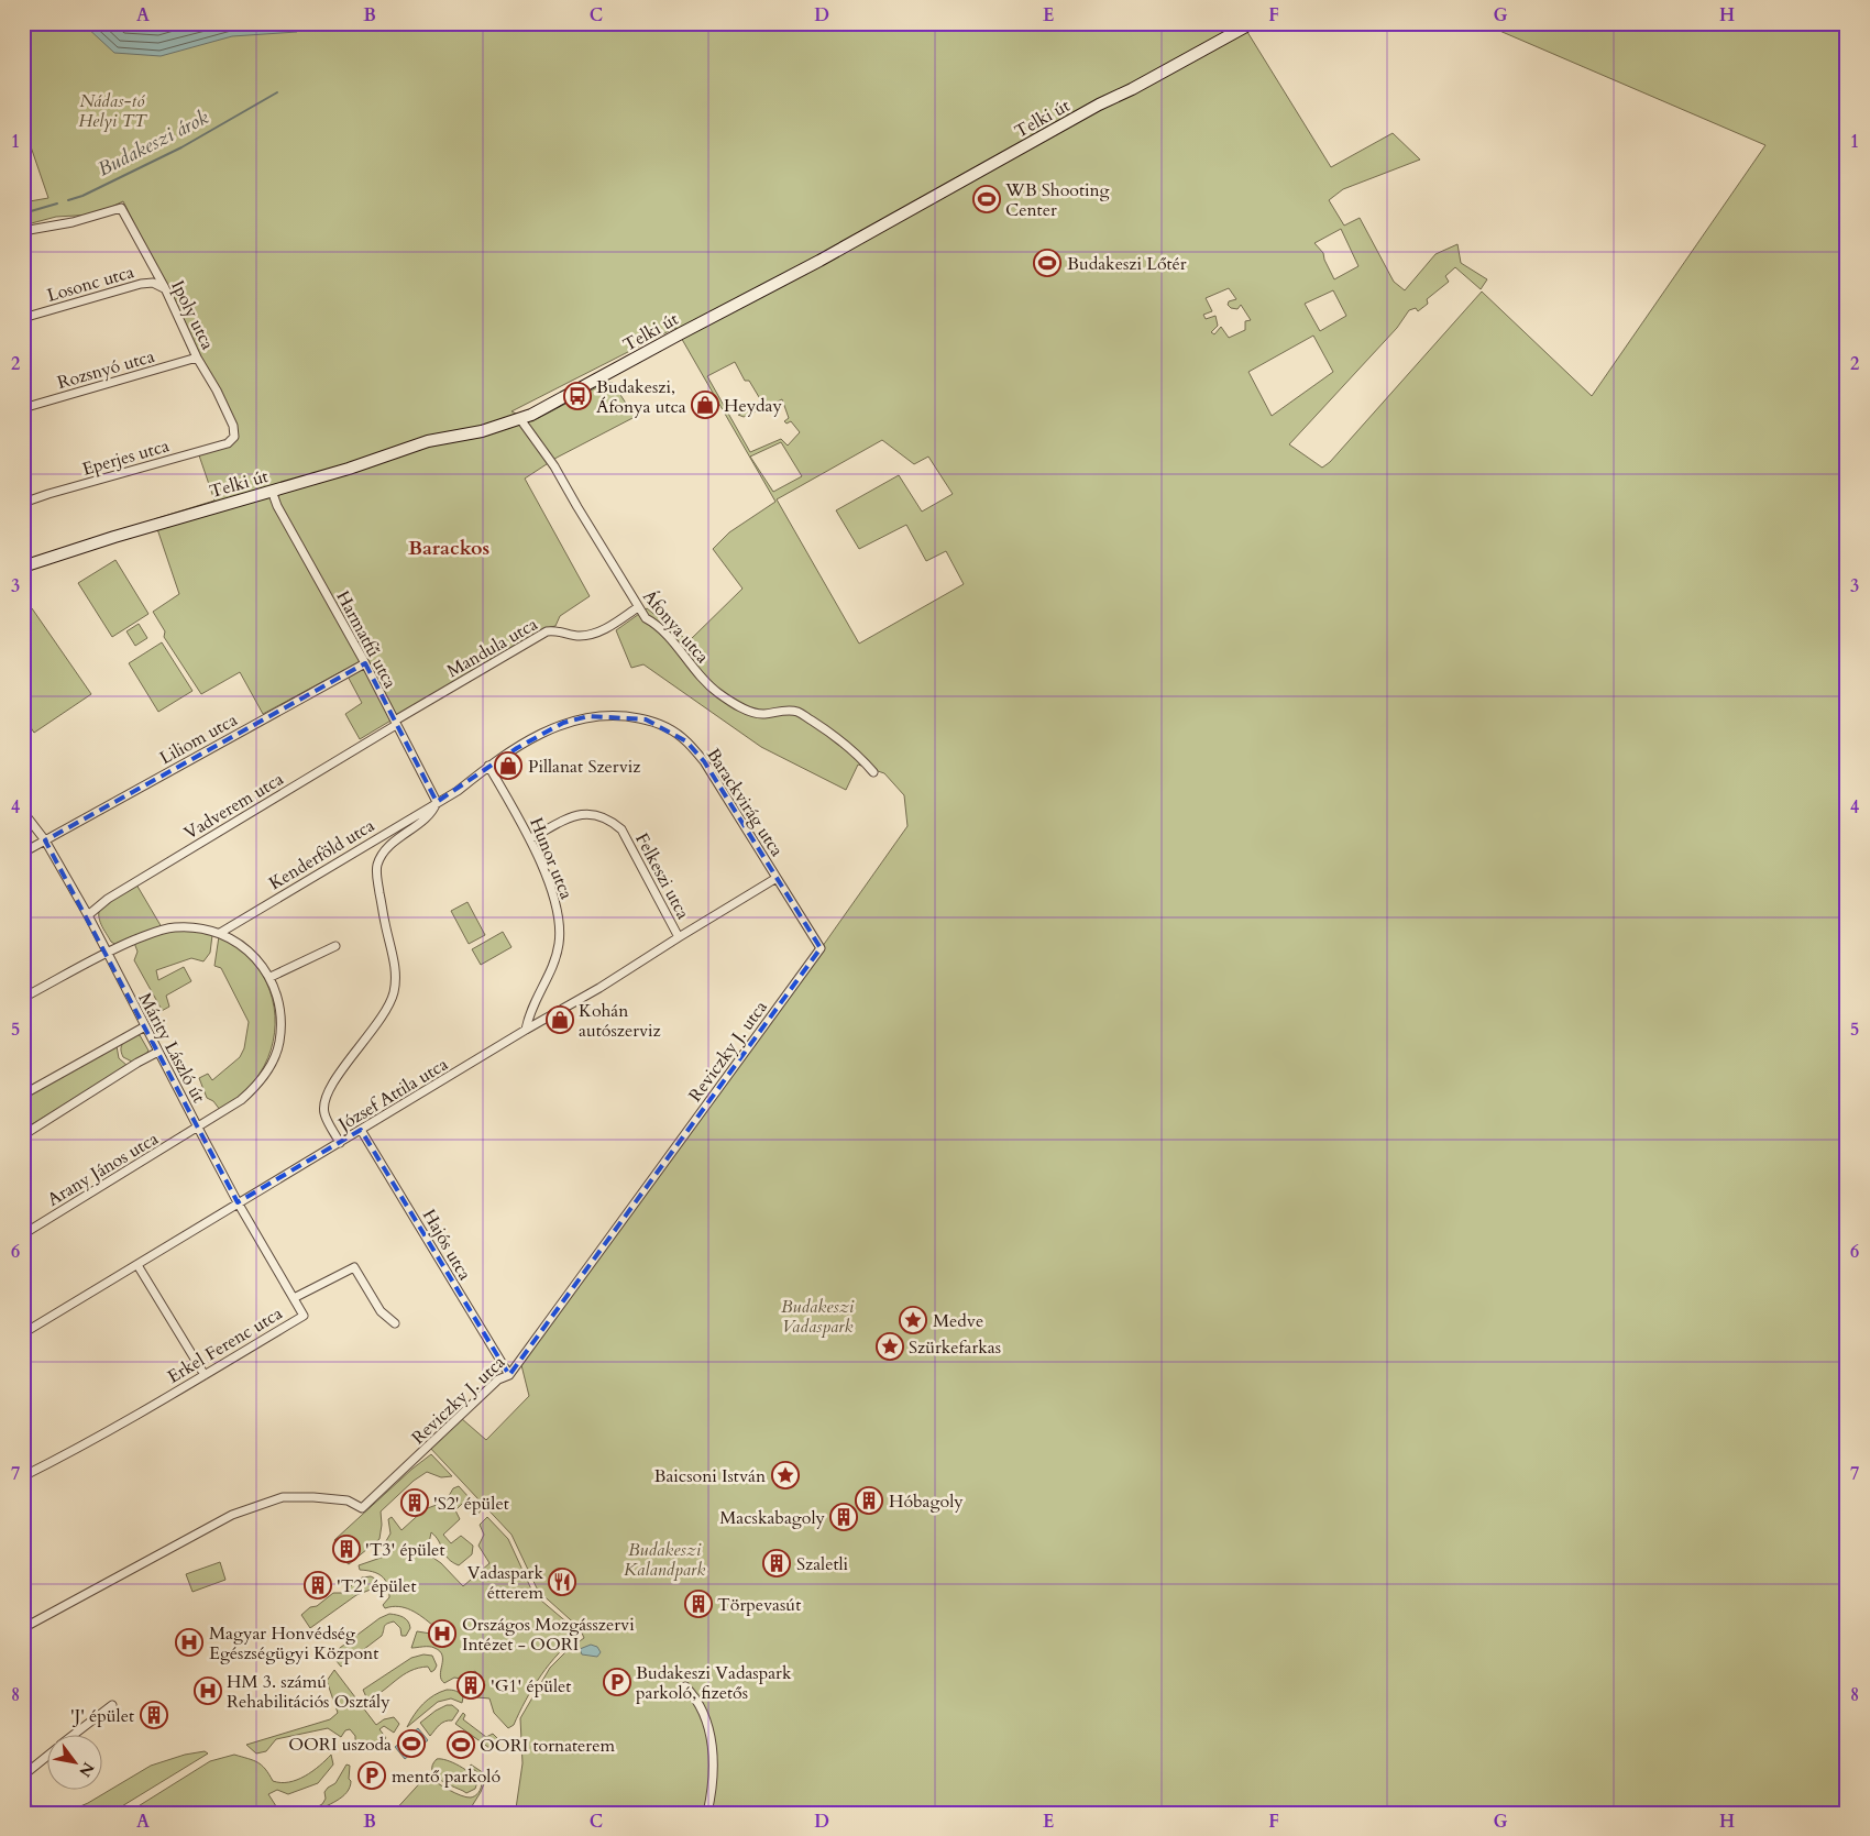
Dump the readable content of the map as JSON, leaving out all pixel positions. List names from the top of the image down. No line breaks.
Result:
{"streets":{"main road":["Telki út"],"street":["Losonc utca","Ipoly utca","Rozsnyó utca","Eperjes utca","Áfonya utca","Harmatfű utca","Mandula utca","Liliom utca","Barackvirág utca","Vadverem utca","Kenderföld utca","Hunor utca","Felkeszi utca","Márity László út","Reviczky J. utca","József Attila utca","Arany János utca","Hajós utca","Erkel Ferenc utca"]},"crossings":[["Telki út","Áfonya utca"],["Telki út","Harmatfű utca"],["Losonc utca","Ipoly utca"],["Ipoly utca","Rozsnyó utca"],["Ipoly utca","Eperjes utca"],["Áfonya utca","Mandula utca"],["Harmatfű utca","Mandula utca"],["Harmatfű utca","Liliom utca"],["Harmatfű utca","Barackvirág utca"],["Harmatfű utca","Vadverem utca"],["Harmatfű utca","Kenderföld utca"],["Mandula utca","Vadverem utca"],["Liliom utca","Márity László út"],["Barackvirág utca","Kenderföld utca"],["Barackvirág utca","Hunor utca"],["Barackvirág utca","Reviczky J. utca"],["Barackvirág utca","József Attila utca"],["Vadverem utca","Márity László út"],["Hunor utca","Felkeszi utca"],["Hunor utca","József Attila utca"],["Felkeszi utca","József Attila utca"],["Márity László út","József Attila utca"],["Márity László út","Arany János utca"],["Márity László út","Erkel Ferenc utca"],["Reviczky J. utca","Hajós utca"],["József Attila utca","Hajós utca"]],"districts":["Barackos"],"water":["Budakeszi árok"],"parks":["Nádas-tó Helyi TT","Budakeszi Vadaspark","Budakeszi Kalandpark"],"places":{"sports":["WB Shooting Center","Budakeszi Lőtér","OORI uszoda","OORI tornaterem"],"bus stop":["Budakeszi, Áfonya utca"],"shop":["Heyday","Pillanat Szerviz","Kohán autószerviz"],"place":["Medve","Szürkefarkas","Baicsoni István"],"building":["Hóbagoly","'S2' épület","Macskabagoly","'T3' épület","Szaletli","'T2' épület","Törpevasút","'G1' épület","'J' épület"],"restaurant":["Vadaspark étterem"],"hospital":["Országos Mozgásszervi Intézet - OORI","Magyar Honvédség Egészségügyi Központ","HM 3. számú Rehabilitációs Osztály"],"parking":["Budakeszi Vadaspark parkoló, fizetős","mentő parkoló"]},"north":"bottom right","grid":{"columns":["A","B","C","D","E","F","G","H"],"rows":["1","2","3","4","5","6","7","8"]}}
